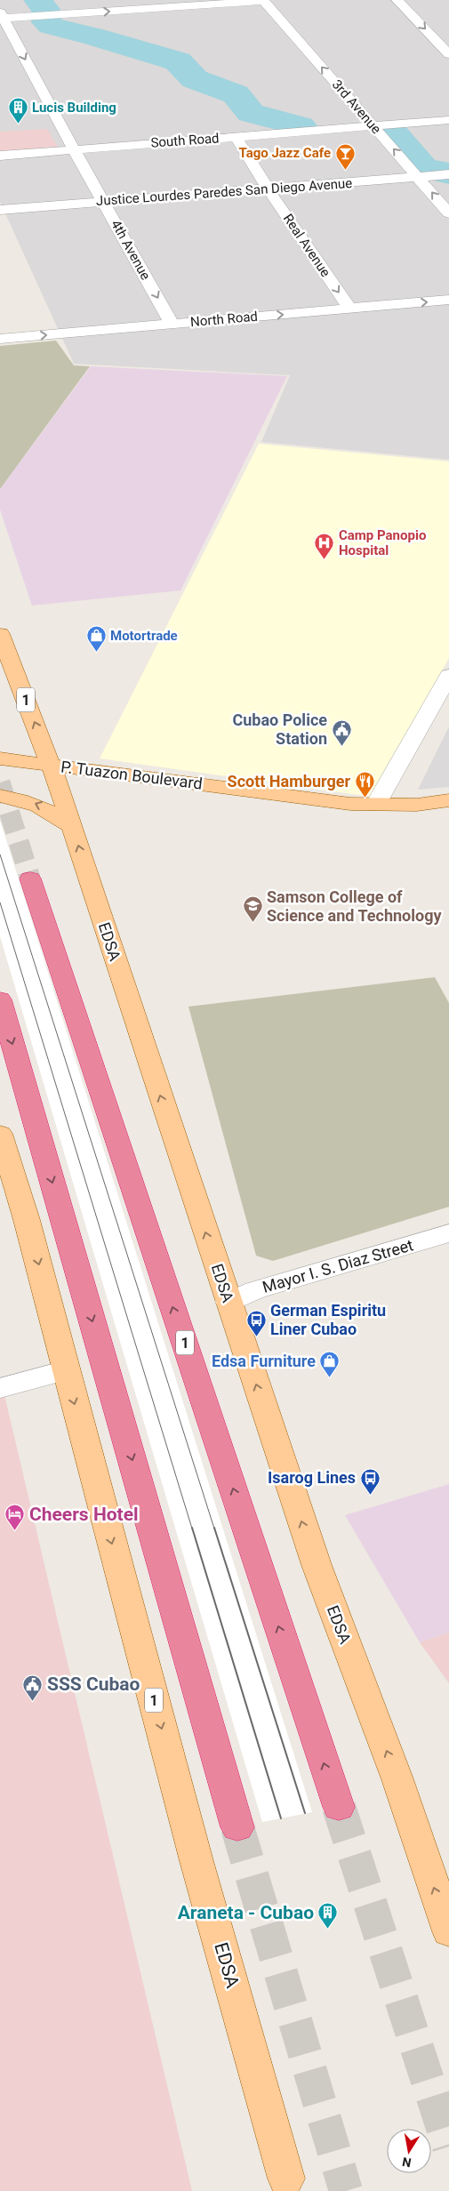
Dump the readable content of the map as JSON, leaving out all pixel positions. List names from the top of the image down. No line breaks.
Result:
{"streets":{"highway":["1"],"main road":["P. Tuazon Boulevard","EDSA"],"street":["3rd Avenue","South Road","Justice Lourdes Paredes San Diego Avenue","Real Avenue","4th Avenue","North Road","Mayor I. S. Diaz Street"]},"crossings":[["3rd Avenue","South Road"],["3rd Avenue","Justice Lourdes Paredes San Diego Avenue"],["South Road","Real Avenue"],["South Road","4th Avenue"],["Justice Lourdes Paredes San Diego Avenue","Real Avenue"],["Justice Lourdes Paredes San Diego Avenue","4th Avenue"],["Real Avenue","North Road"],["4th Avenue","North Road"],["P. Tuazon Boulevard","EDSA"],["EDSA","Mayor I. S. Diaz Street"]],"one_way":["3rd Avenue","Real Avenue","4th Avenue","North Road"],"places":{"building":["Lucis Building","Araneta - Cubao"],"bar":["Tago Jazz Cafe"],"hospital":["Camp Panopio Hospital"],"shop":["Motortrade","Edsa Furniture"],"public building":["Cubao Police Station","SSS Cubao"],"restaurant":["Scott Hamburger"],"school or university":["Samson College of Science and Technology"],"bus stop":["German Espiritu Liner Cubao","Isarog Lines"],"hotel":["Cheers Hotel"]},"north":"bottom"}
